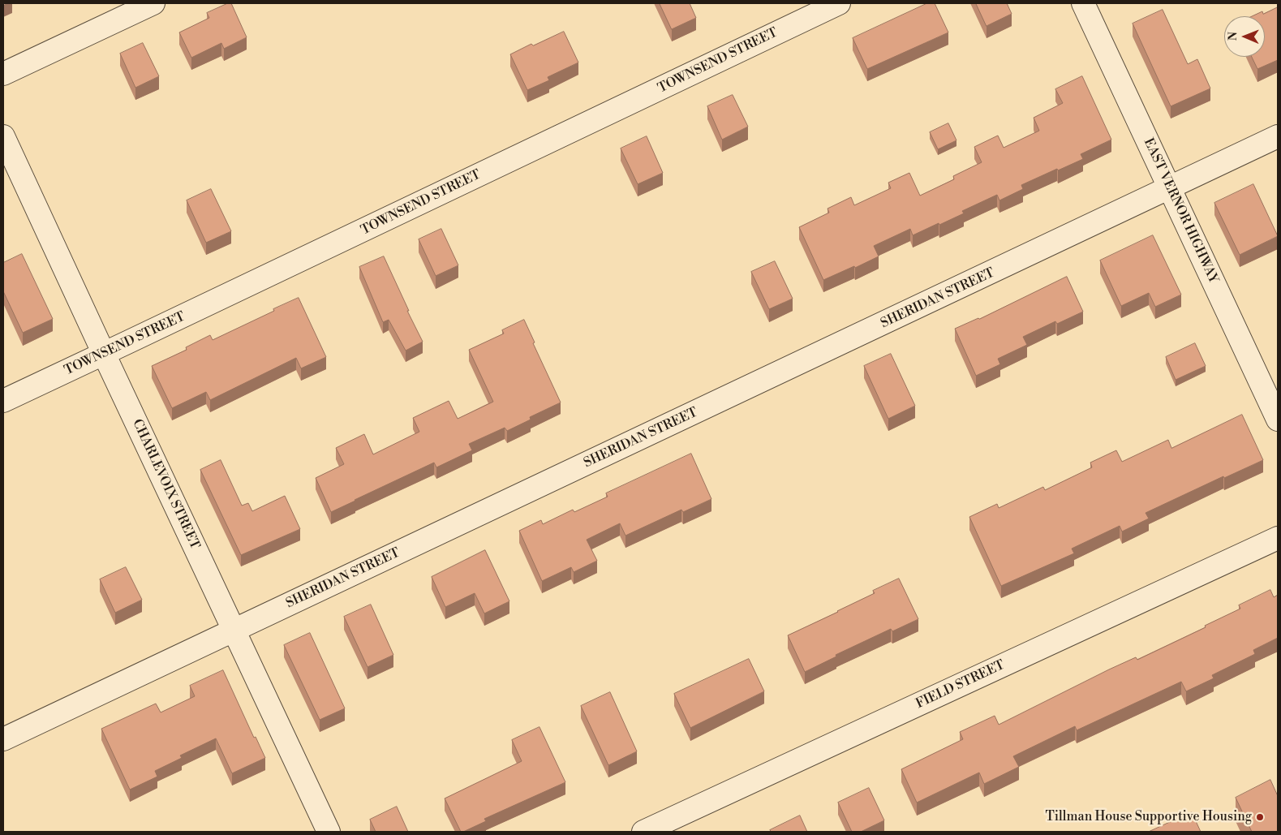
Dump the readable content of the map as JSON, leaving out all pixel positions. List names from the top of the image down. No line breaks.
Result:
{"streets":{"street":["TOWNSEND STREET","EAST VERNOR HIGHWAY","SHERIDAN STREET","CHARLEVOIX STREET","FIELD STREET"]},"crossings":[["TOWNSEND STREET","CHARLEVOIX STREET"],["EAST VERNOR HIGHWAY","SHERIDAN STREET"],["SHERIDAN STREET","CHARLEVOIX STREET"]],"places":["Tillman House Supportive Housing"],"north":"left"}
